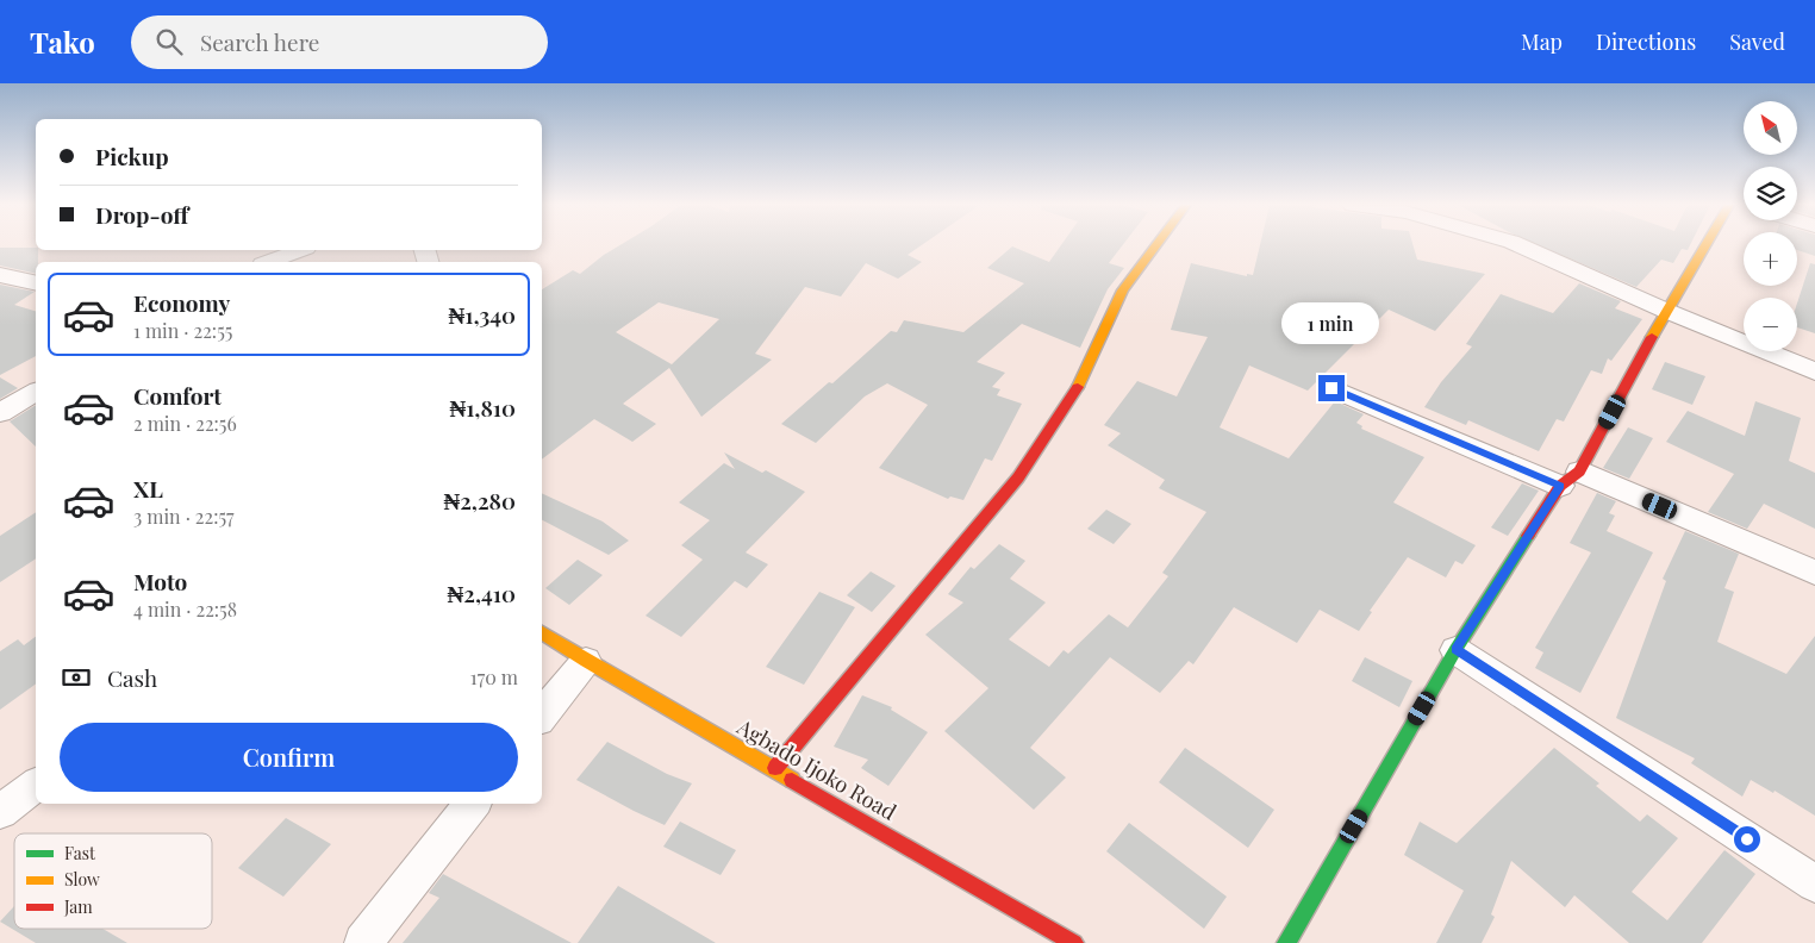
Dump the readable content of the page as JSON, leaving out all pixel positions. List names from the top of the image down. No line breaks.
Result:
{"streets":{"street":["Agbado Ijoko Road"]},"legend":["Fast","Slow","Jam"],"north":"top left","page":{"header":"Tako","search":"Search here","nav":["Map","Directions","Saved"],"map_buttons":["+","−"],"banner":["Pickup","Drop-off"],"list":[{"name":"Economy","note":"1 min · 22:55","value":"₦1,340"},{"name":"Comfort","note":"2 min · 22:56","value":"₦1,810"},{"name":"XL","note":"3 min · 22:57","value":"₦2,280"},{"name":"Moto","note":"4 min · 22:58","value":"₦2,410"}],"bubble":"1 min","pay":["Cash","170 m"],"buttons":"Confirm"}}
